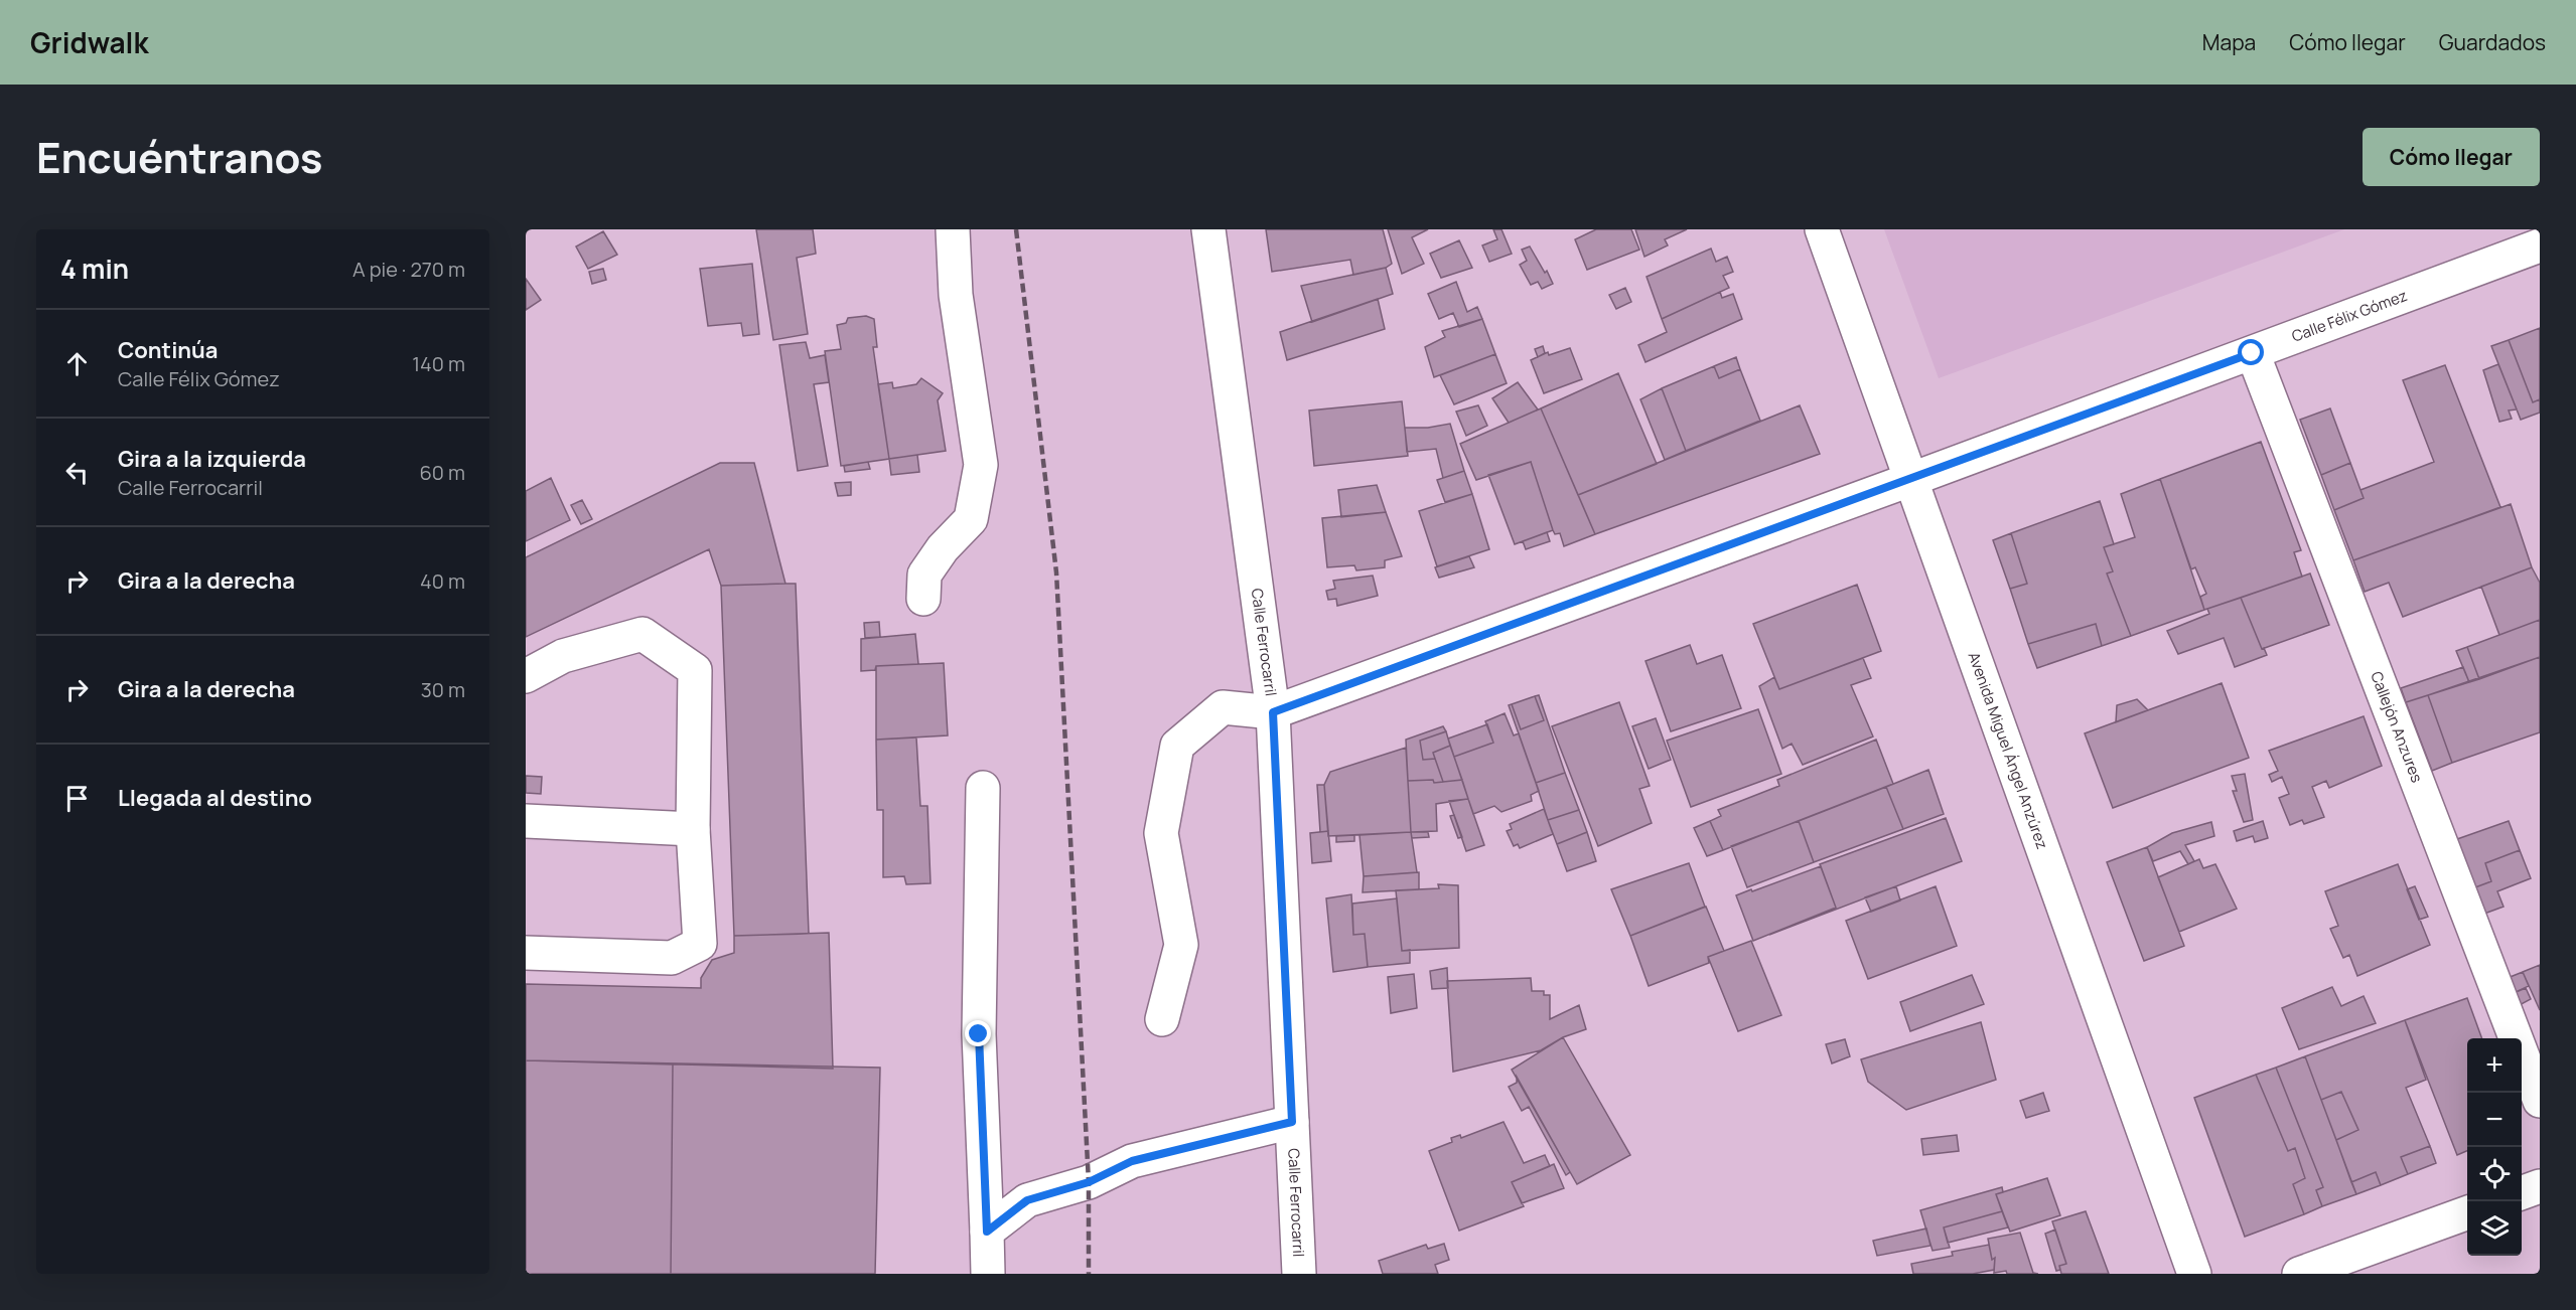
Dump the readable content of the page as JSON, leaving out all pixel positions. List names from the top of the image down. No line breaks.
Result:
{"streets":{"street":["Calle Félix Gómez","Calle Ferrocarril","Callejón Anzures","Avenida Miguel Ángel Anzúrez"]},"crossings":[["Calle Félix Gómez","Calle Ferrocarril"],["Calle Félix Gómez","Callejón Anzures"],["Calle Félix Gómez","Avenida Miguel Ángel Anzúrez"]],"page":{"header":"Gridwalk","nav":["Mapa","Cómo llegar","Guardados"],"title":"Encuéntranos","buttons":"Cómo llegar","heading":["4 min","A pie · 270 m"],"list":[["Continúa","Calle Félix Gómez","140 m"],["Gira a la izquierda","Calle Ferrocarril","60 m"],["Gira a la derecha","40 m"],["Gira a la derecha","30 m"],"Llegada al destino"],"map_buttons":["+","−"]}}
